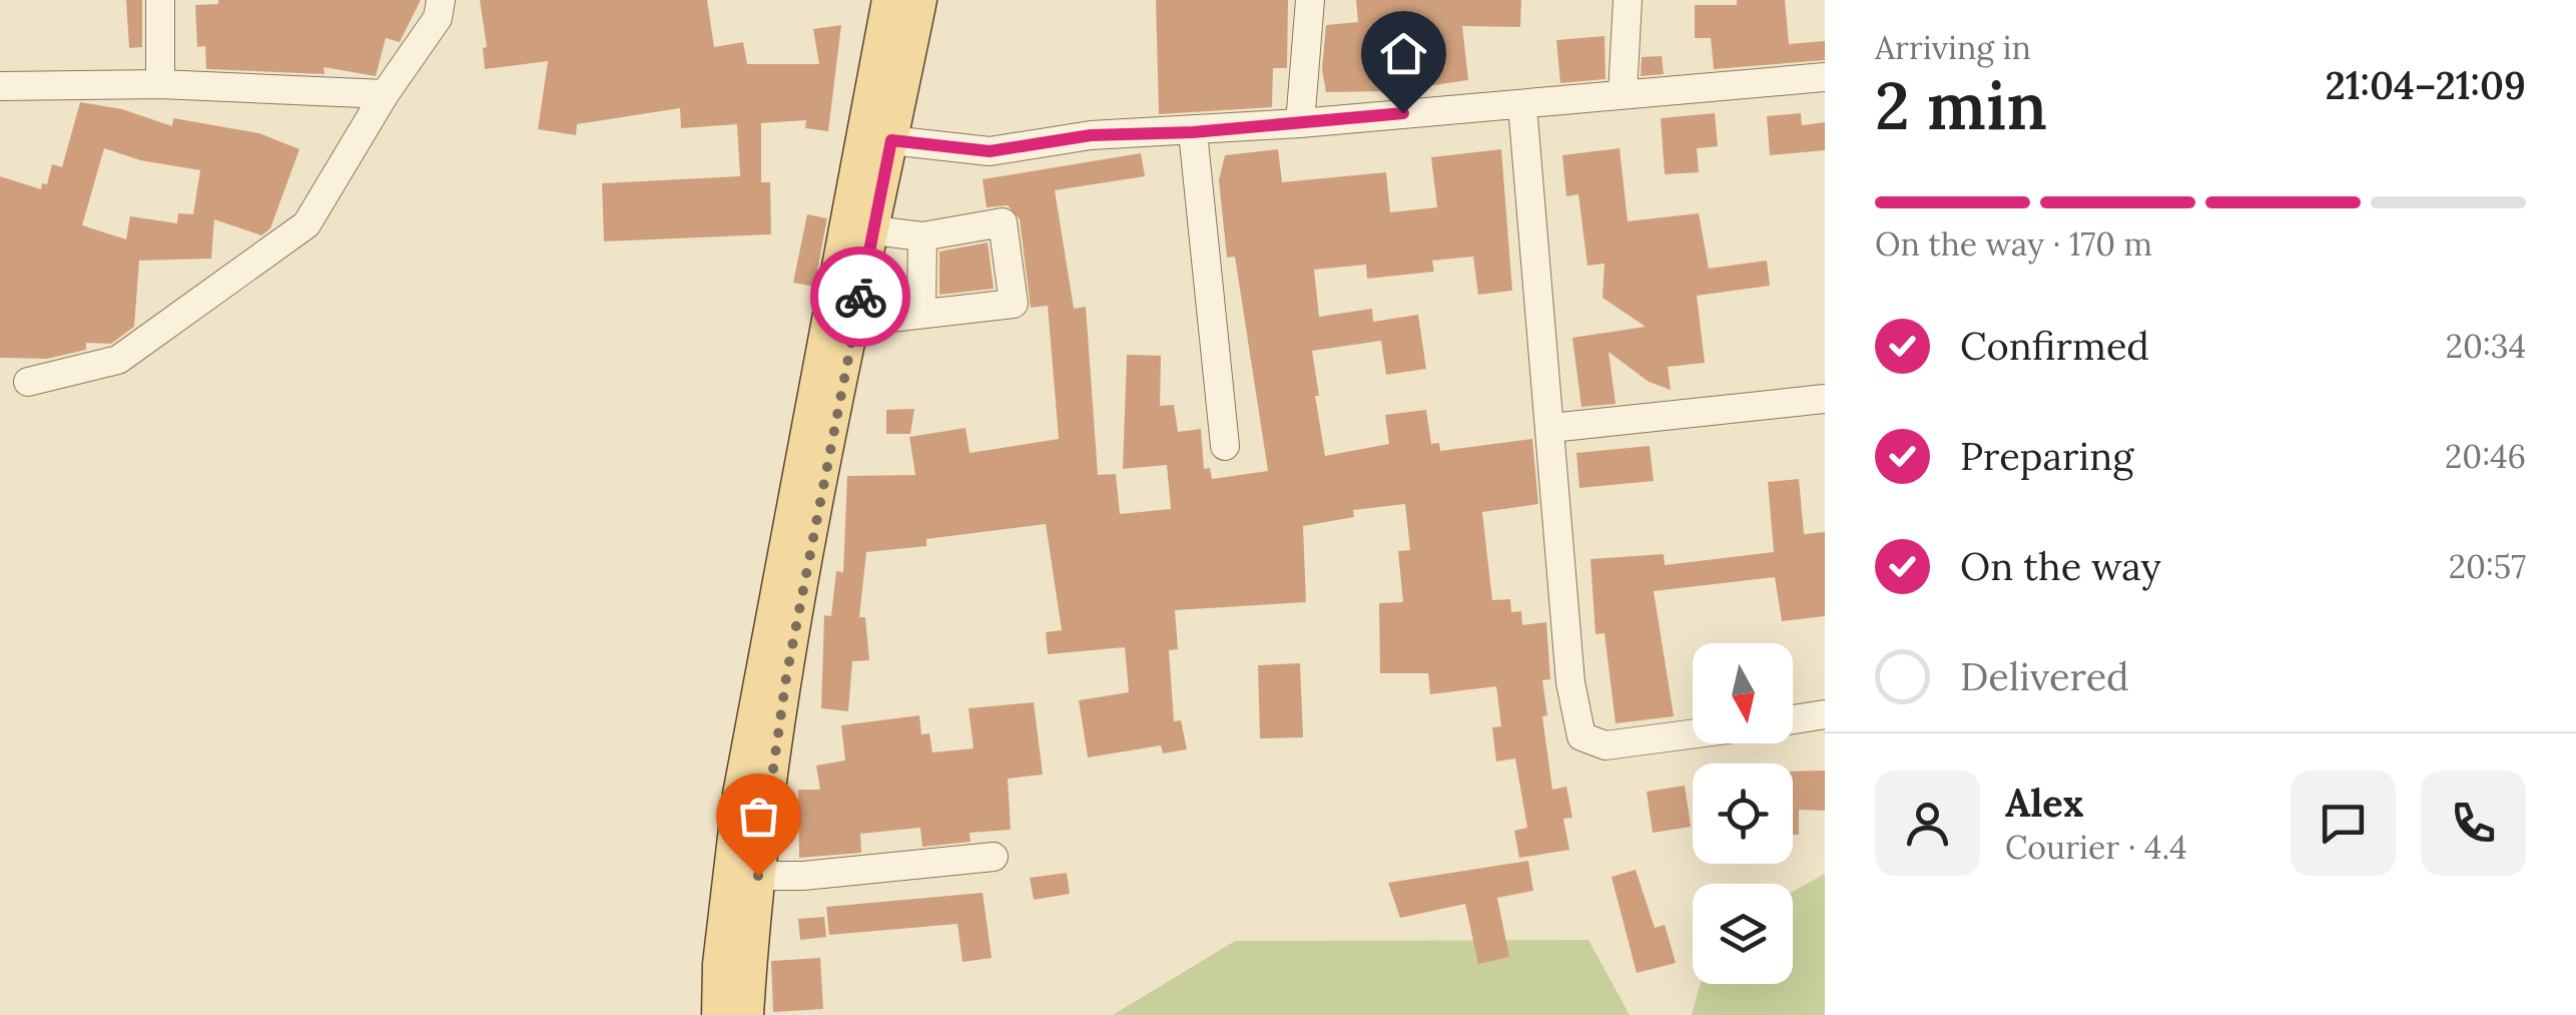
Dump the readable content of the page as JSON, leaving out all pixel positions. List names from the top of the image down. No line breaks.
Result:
{"north":"bottom","page":{"heading":["2 min","Arriving in","21:04–21:09"],"panel":["Alex","Courier · 4.4"],"bar":"On the way · 170 m","list":[["Confirmed","20:34"],["Preparing","20:46"],["On the way","20:57"],"Delivered"]}}
